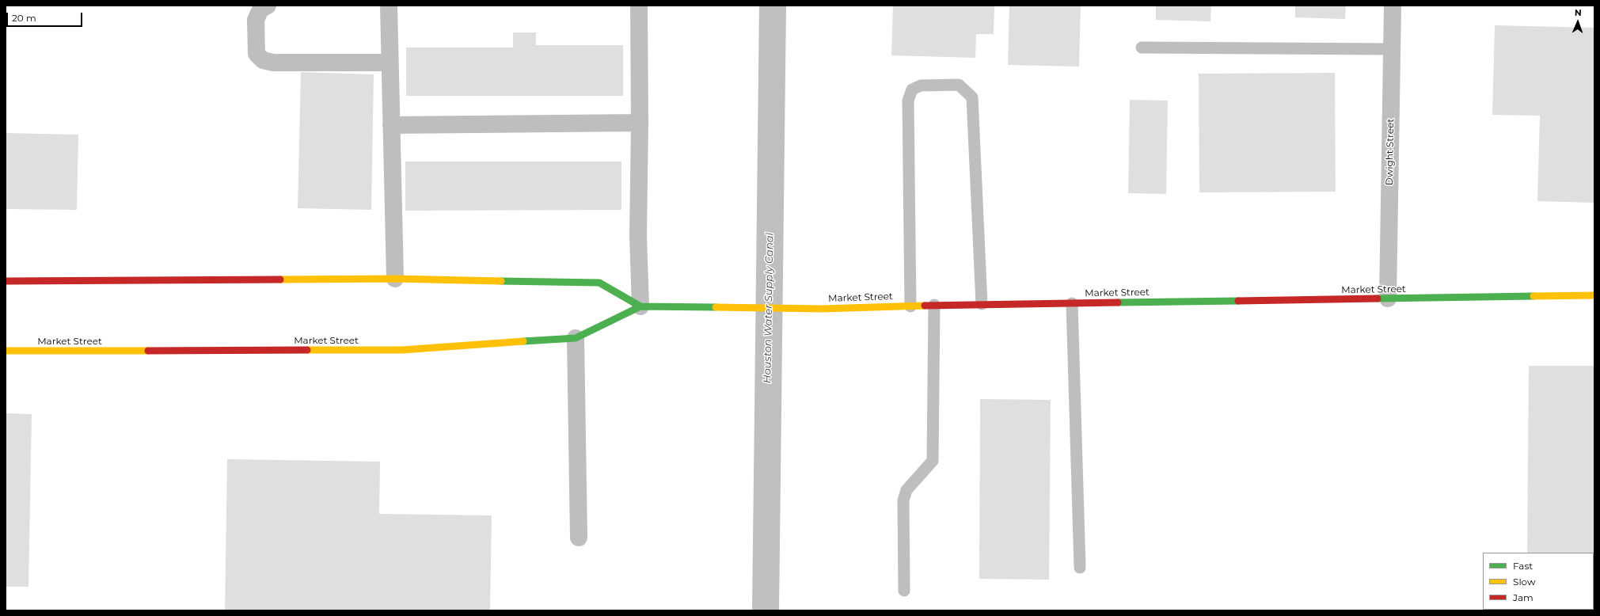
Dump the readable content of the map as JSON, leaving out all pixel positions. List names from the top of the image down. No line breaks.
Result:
{"streets":{"main road":["Market Street"],"street":["Dwight Street"]},"crossings":[["Dwight Street","Market Street"]],"water":["Houston Water Supply Canal"],"legend":["Fast","Slow","Jam"],"scale_bar":"20 m","north":"top"}
